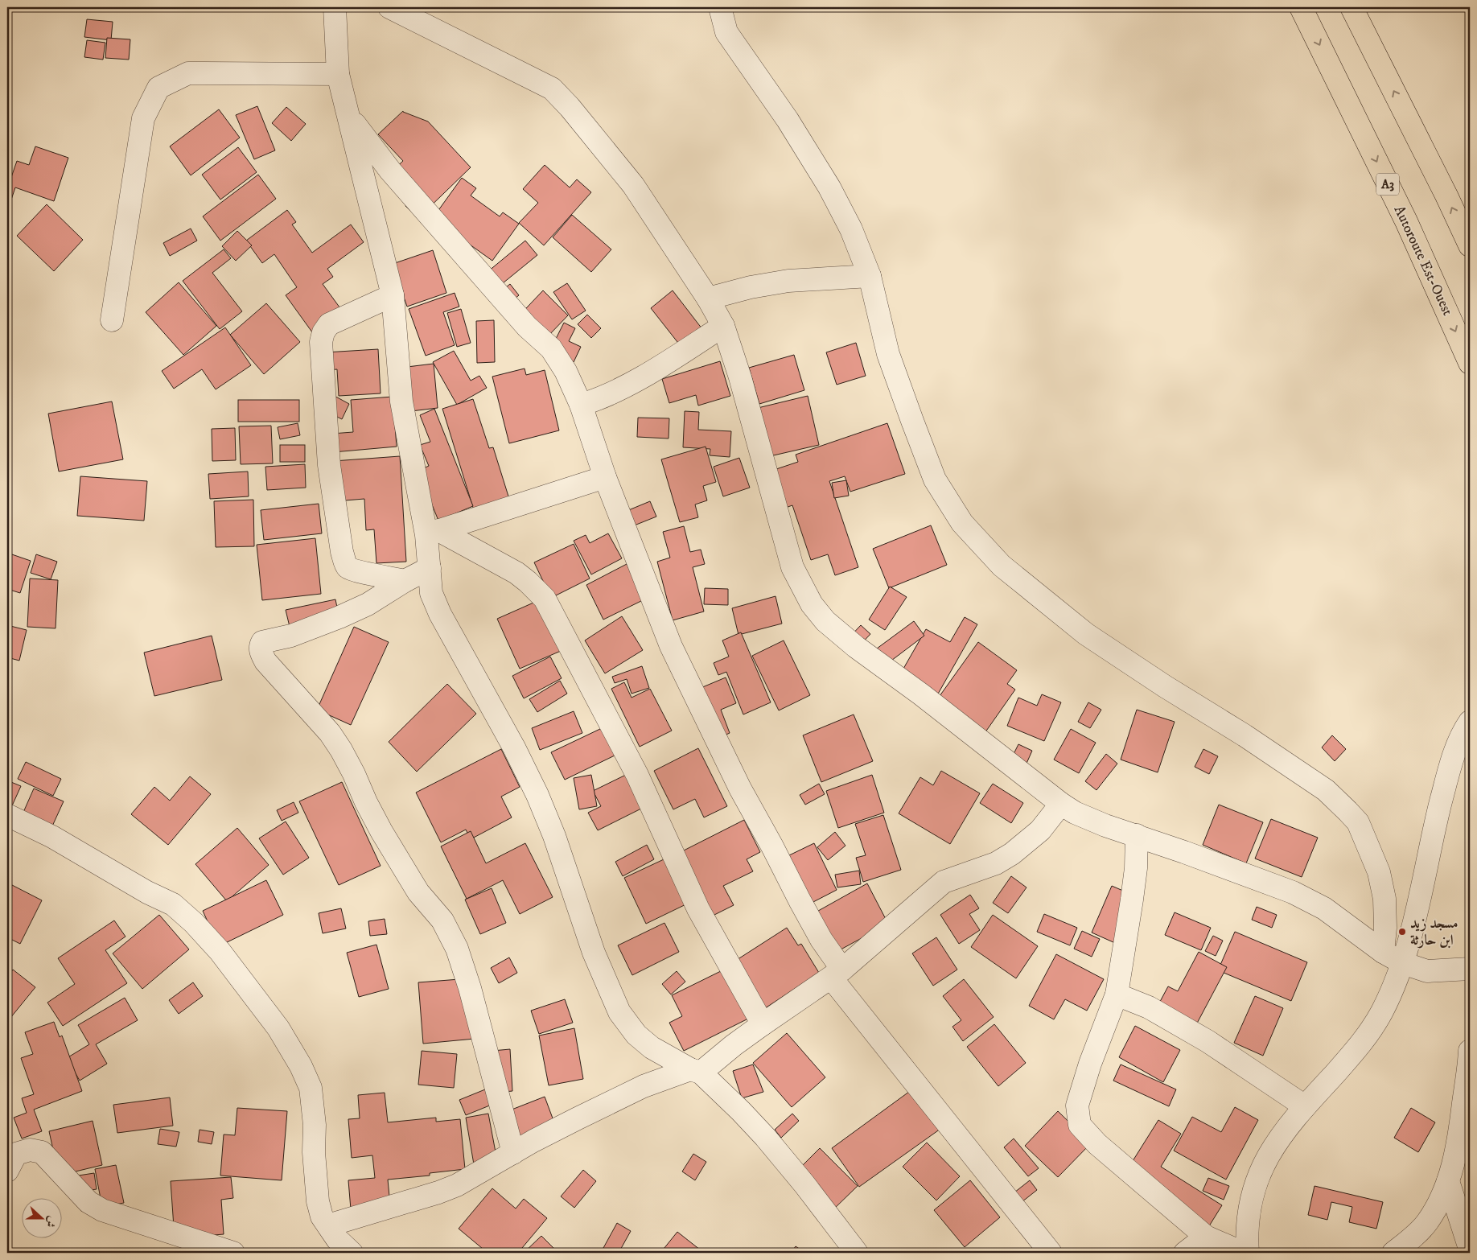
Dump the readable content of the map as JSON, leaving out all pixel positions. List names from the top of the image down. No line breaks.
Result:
{"streets":{"highway":["A3","Autoroute Est-Ouest"]},"places":["مسجد زيد ابن حارثة"],"north":"right"}
